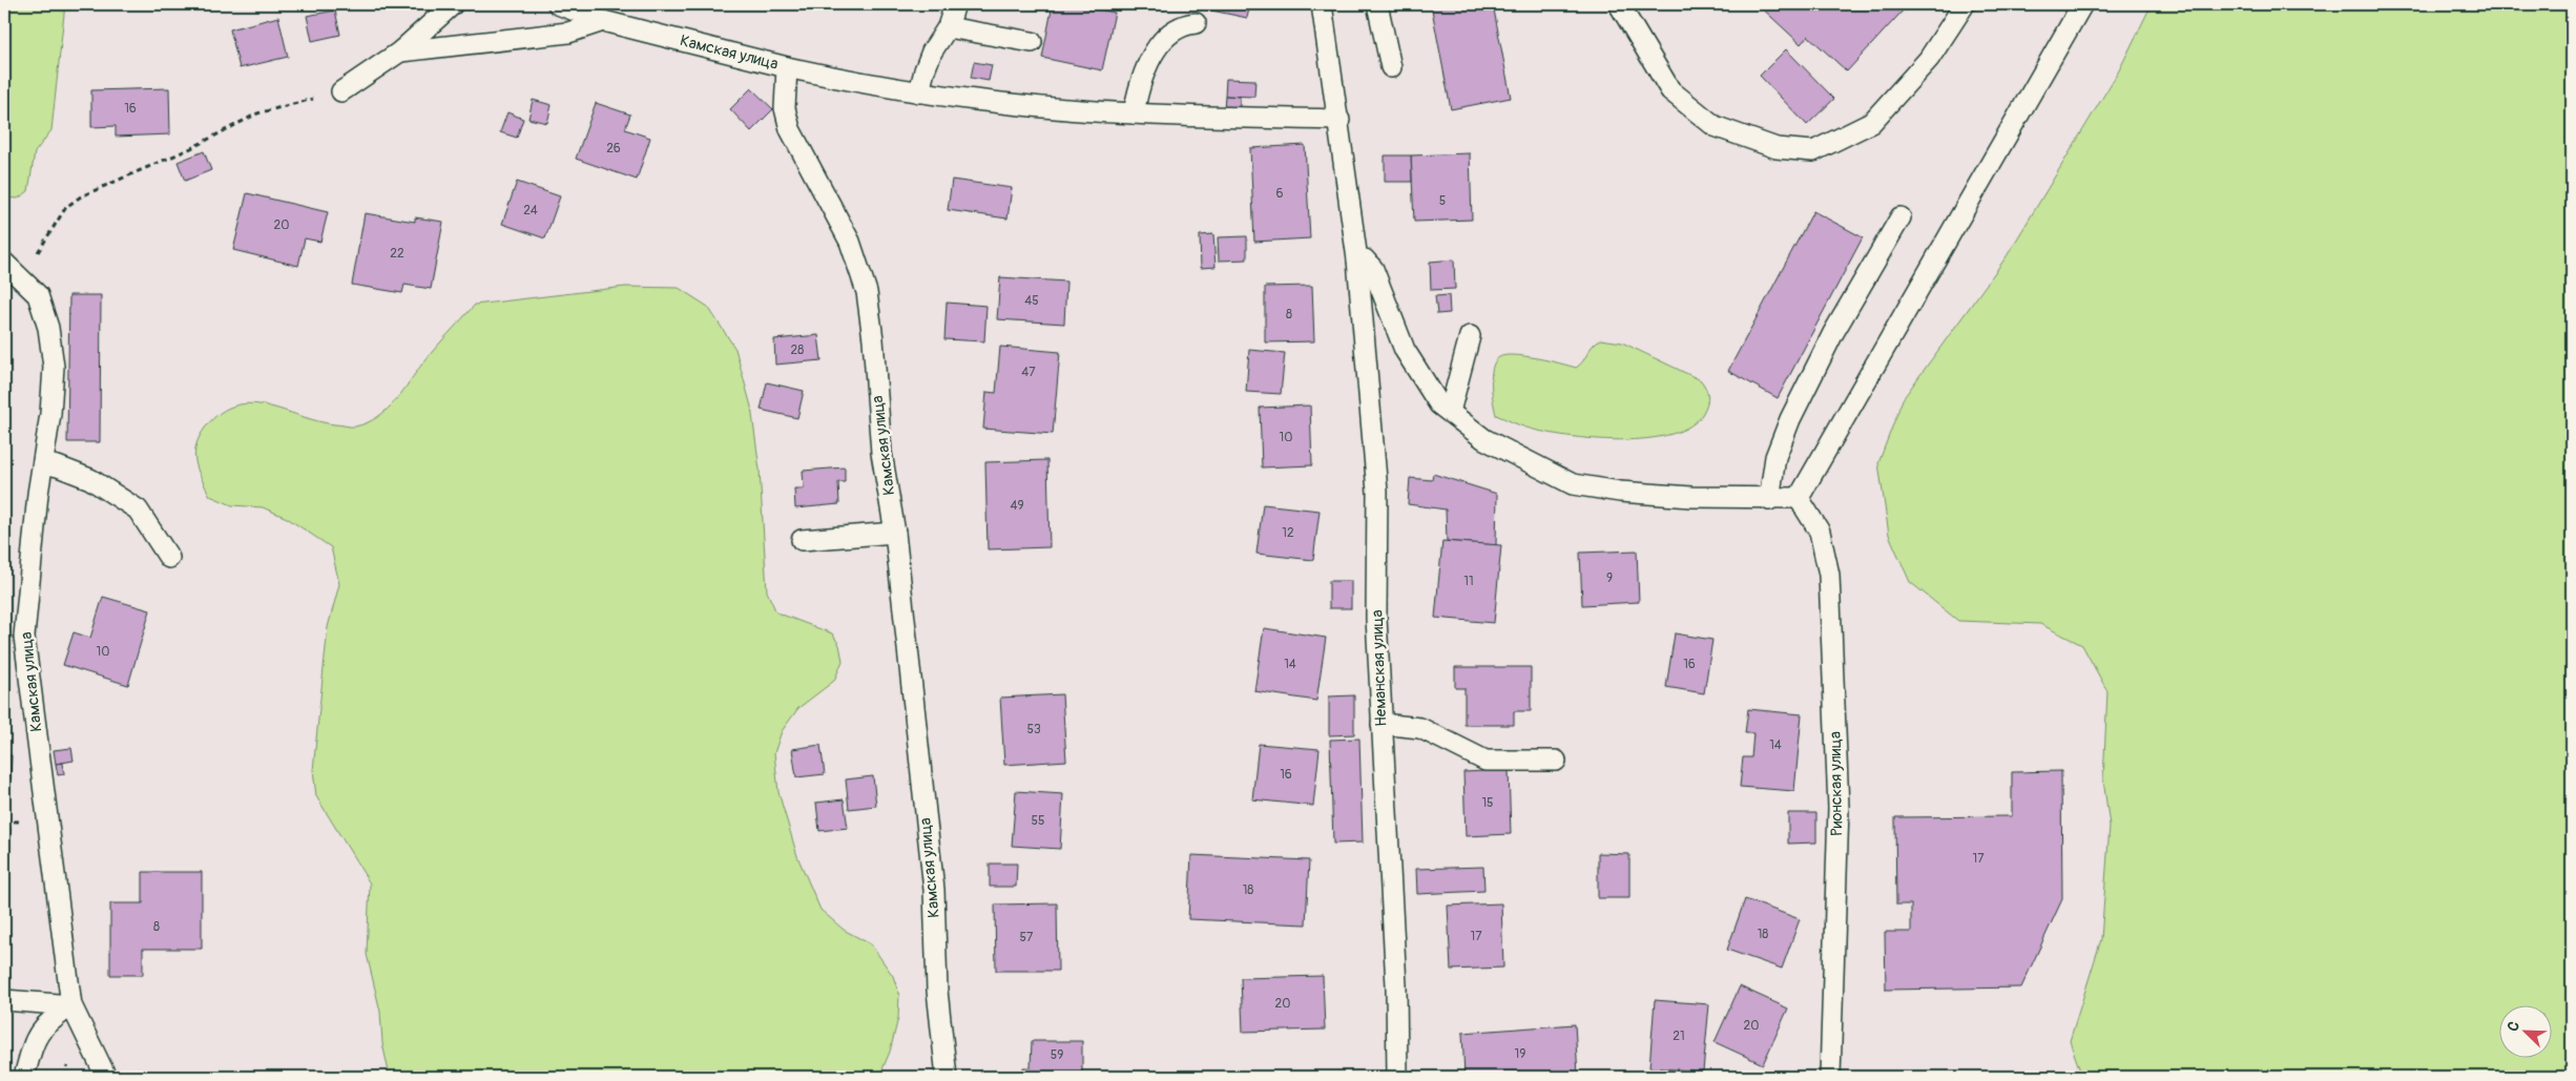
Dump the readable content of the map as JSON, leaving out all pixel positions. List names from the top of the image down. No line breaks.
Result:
{"streets":{"lane":["Камская улица","Неманская улица","Рионская улица"]},"house_numbers":["16","26","6","5","24","20","22","45","8","28","47","10","49","12","9","11","10","14","16","53","14","16","15","55","17","18","8","18","17","57","20","20","21","19","59"],"north":"top left"}
